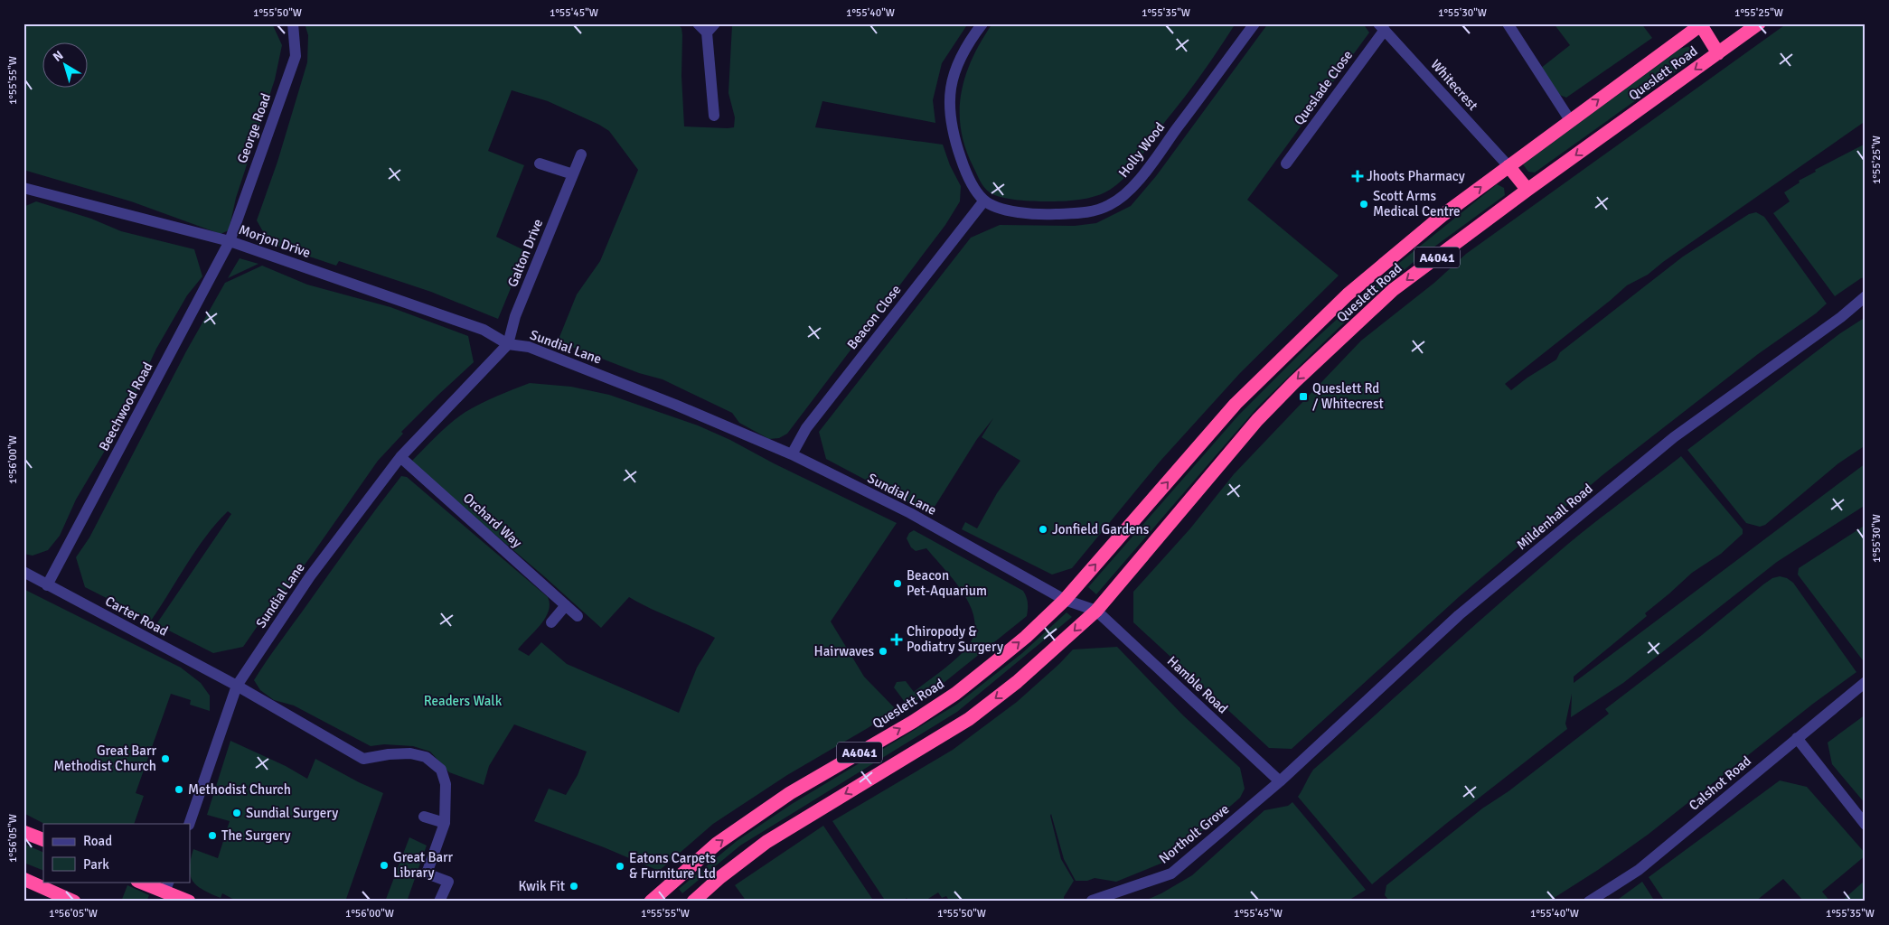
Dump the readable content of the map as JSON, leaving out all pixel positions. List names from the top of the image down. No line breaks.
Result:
{"streets":{"highway":["Queslett Road","A4041"],"street":["Whitecrest","Queslade Close","George Road","Holly Wood","Morjon Drive","Galton Drive","Beacon Close","Sundial Lane","Beechwood Road","Mildenhall Road","Orchard Way","Carter Road","Hamble Road","Calshot Road","Northolt Grove"]},"crossings":[["Queslett Road","Whitecrest"],["Queslett Road","Sundial Lane"],["Queslett Road","Hamble Road"],["Whitecrest","Queslade Close"],["George Road","Morjon Drive"],["George Road","Beechwood Road"],["Holly Wood","Beacon Close"],["Morjon Drive","Galton Drive"],["Morjon Drive","Sundial Lane"],["Morjon Drive","Beechwood Road"],["Galton Drive","Sundial Lane"],["Beacon Close","Sundial Lane"],["Sundial Lane","Orchard Way"],["Sundial Lane","Carter Road"],["Beechwood Road","Carter Road"],["Mildenhall Road","Hamble Road"],["Mildenhall Road","Northolt Grove"],["Hamble Road","Northolt Grove"]],"parks":["Readers Walk"],"places":{"health":["Jhoots Pharmacy","Chiropody & Podiatry Surgery"],"other":["Scott Arms Medical Centre","Jonfield Gardens","Beacon Pet-Aquarium","Hairwaves","Great Barr Methodist Church","Methodist Church","Sundial Surgery","The Surgery","Great Barr Library","Eatons Carpets & Furniture Ltd","Kwik Fit"],"transit":["Queslett Rd / Whitecrest"]},"legend":["Road","Park"],"north":"top left","coordinates":["1°55'50\"W","1°55'45\"W","1°55'40\"W","1°55'35\"W","1°55'30\"W","1°55'25\"W","1°55'55\"W","1°56'00\"W","1°56'05\"W"]}
